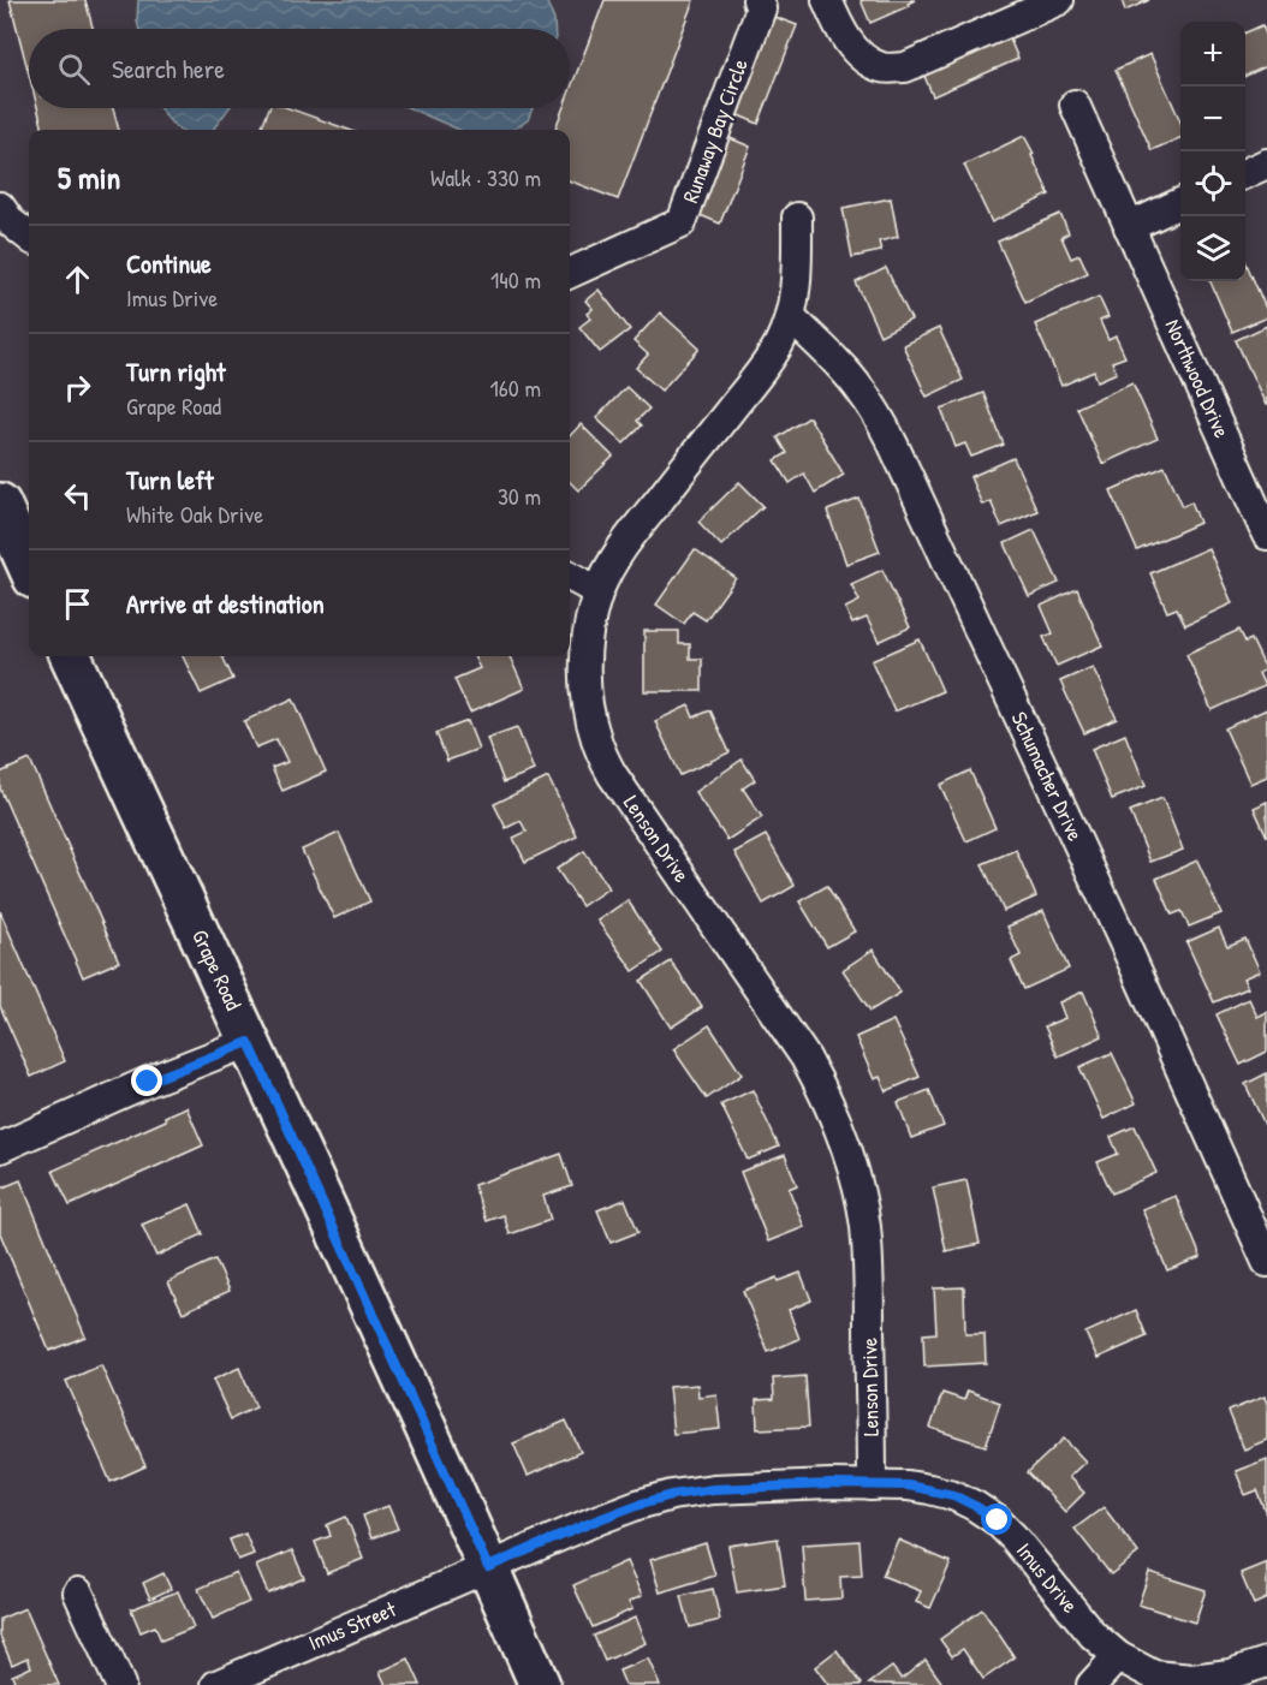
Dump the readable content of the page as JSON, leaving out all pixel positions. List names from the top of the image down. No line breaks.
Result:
{"streets":{"main road":["Grape Road"],"street":["Runaway Bay Circle","Northwood Drive","Schumacher Drive","Lenson Drive","Imus Drive","Imus Street"]},"crossings":[["Schumacher Drive","Lenson Drive"],["Lenson Drive","Imus Drive"],["Grape Road","Imus Drive"],["Grape Road","Imus Street"],["Imus Drive","Imus Street"]],"page":{"map_buttons":["+","−"],"search":"Search here","heading":["5 min","Walk · 330 m"],"list":[["Continue","Imus Drive","140 m"],["Turn right","Grape Road","160 m"],["Turn left","White Oak Drive","30 m"],"Arrive at destination"]}}
